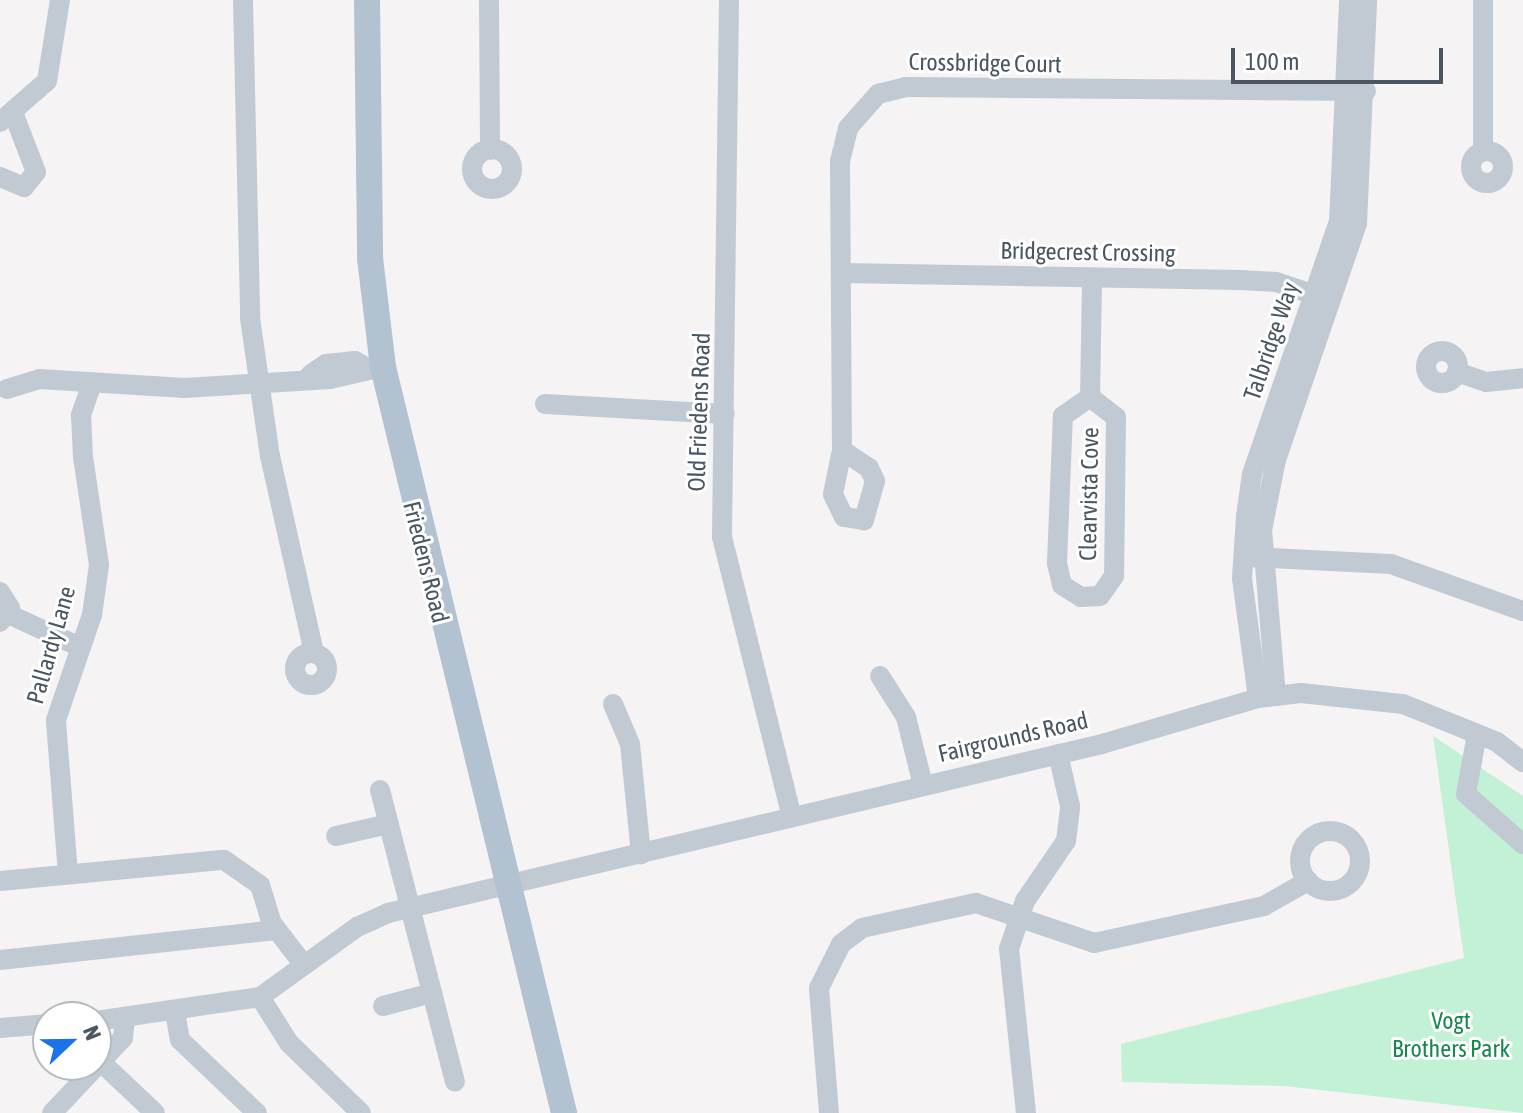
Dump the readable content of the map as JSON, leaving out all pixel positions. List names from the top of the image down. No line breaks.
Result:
{"streets":{"main road":["Friedens Road"],"street":["Crossbridge Court","Bridgecrest Crossing","Talbridge Way","Old Friedens Road","Clearvista Cove","Pallardy Lane","Fairgrounds Road"]},"crossings":[["Crossbridge Court","Bridgecrest Crossing"],["Crossbridge Court","Talbridge Way"],["Bridgecrest Crossing","Talbridge Way"],["Bridgecrest Crossing","Clearvista Cove"],["Talbridge Way","Fairgrounds Road"],["Old Friedens Road","Fairgrounds Road"],["Friedens Road","Fairgrounds Road"]],"parks":["Vogt Brothers Park"],"scale_bar":"100 m","north":"right"}
